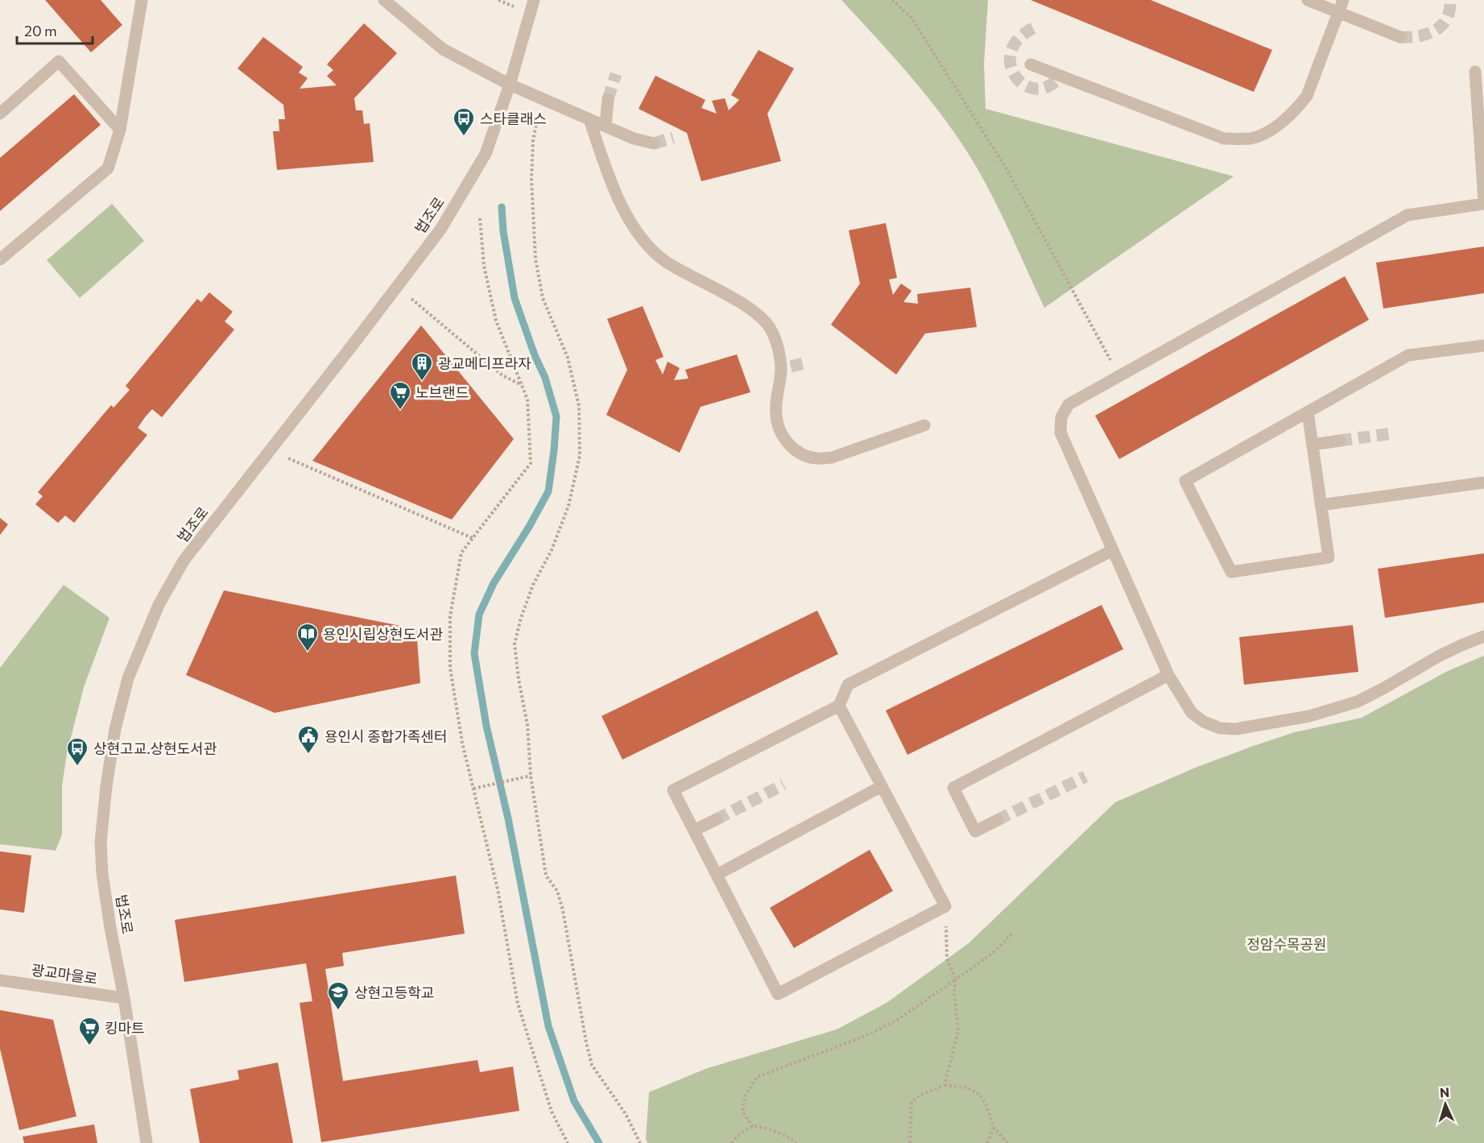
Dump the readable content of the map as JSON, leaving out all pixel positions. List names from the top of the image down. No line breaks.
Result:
{"streets":{"street":["법조로","광교마을로"]},"crossings":[["법조로","광교마을로"]],"parks":["정암수목공원"],"places":{"bus stop":["스타클래스","상현고교.상현도서관"],"building":["광교메디프라자"],"supermarket":["노브랜드","킹마트"],"library":["용인시립상현도서관"],"public building":["용인시 종합가족센터"],"school or university":["상현고등학교"]},"scale_bar":"20 m","north":"top"}
